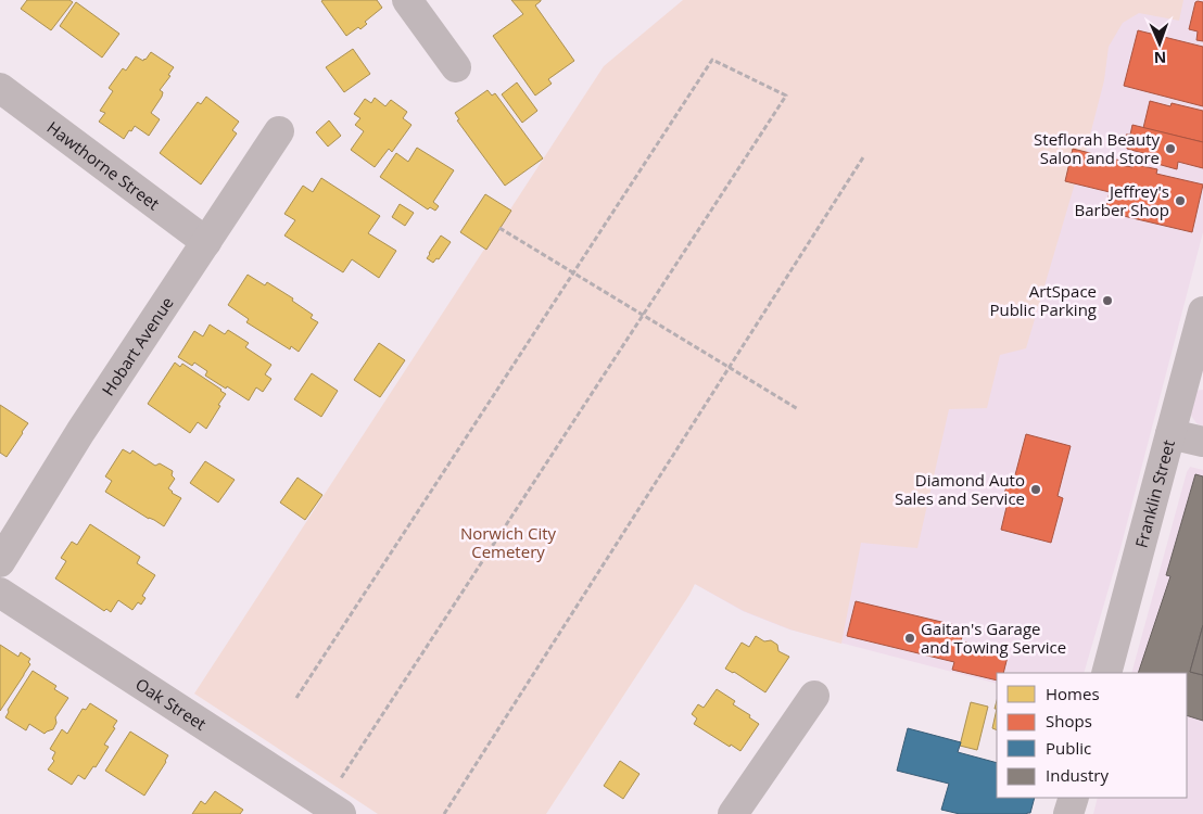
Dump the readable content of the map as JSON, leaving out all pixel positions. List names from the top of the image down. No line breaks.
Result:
{"streets":{"street":["Hawthorne Street","Hobart Avenue","Franklin Street","Oak Street"]},"crossings":[["Hawthorne Street","Hobart Avenue"]],"parks":["Norwich City Cemetery"],"places":["Steflorah Beauty Salon and Store","Jeffrey's Barber Shop","ArtSpace Public Parking","Diamond Auto Sales and Service","Gaitan's Garage and Towing Service"],"legend":["Homes","Shops","Public","Industry"],"north":"bottom"}
